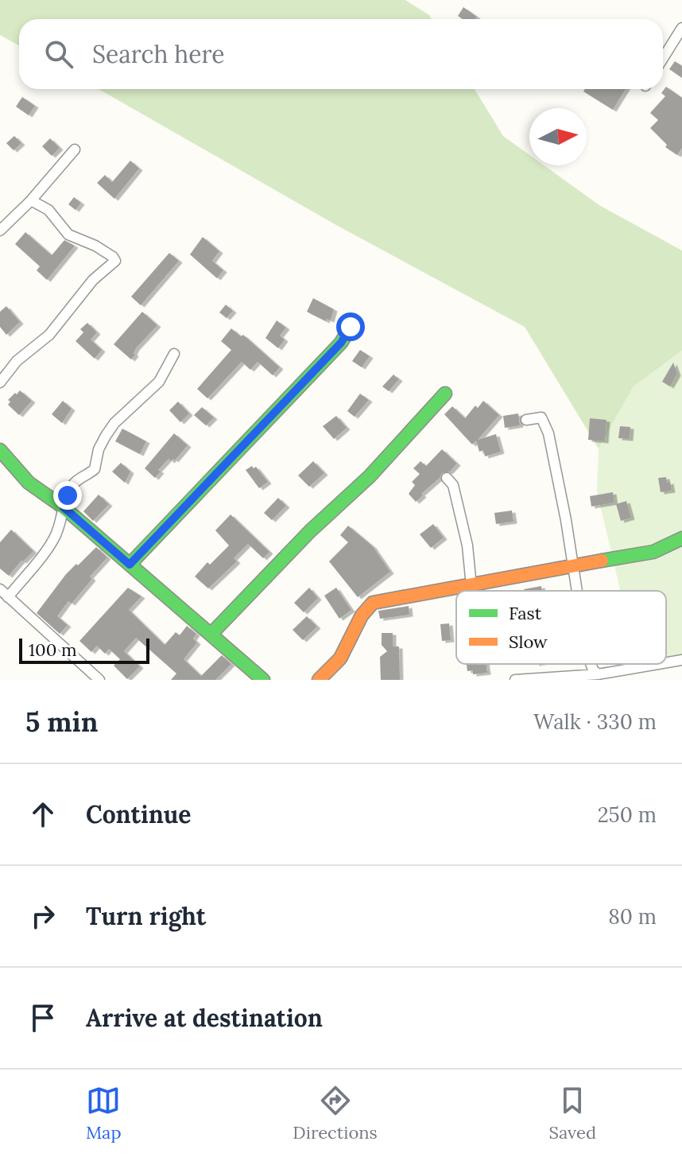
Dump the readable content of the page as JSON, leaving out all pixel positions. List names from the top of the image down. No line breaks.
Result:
{"legend":["Fast","Slow"],"scale_bar":"100 m","north":"right","page":{"search":"Search here","scale":"100 m","heading":["5 min","Walk · 330 m"],"list":[["Continue","250 m"],["Turn right","80 m"],"Arrive at destination"],"nav":["Map","Directions","Saved"]}}
